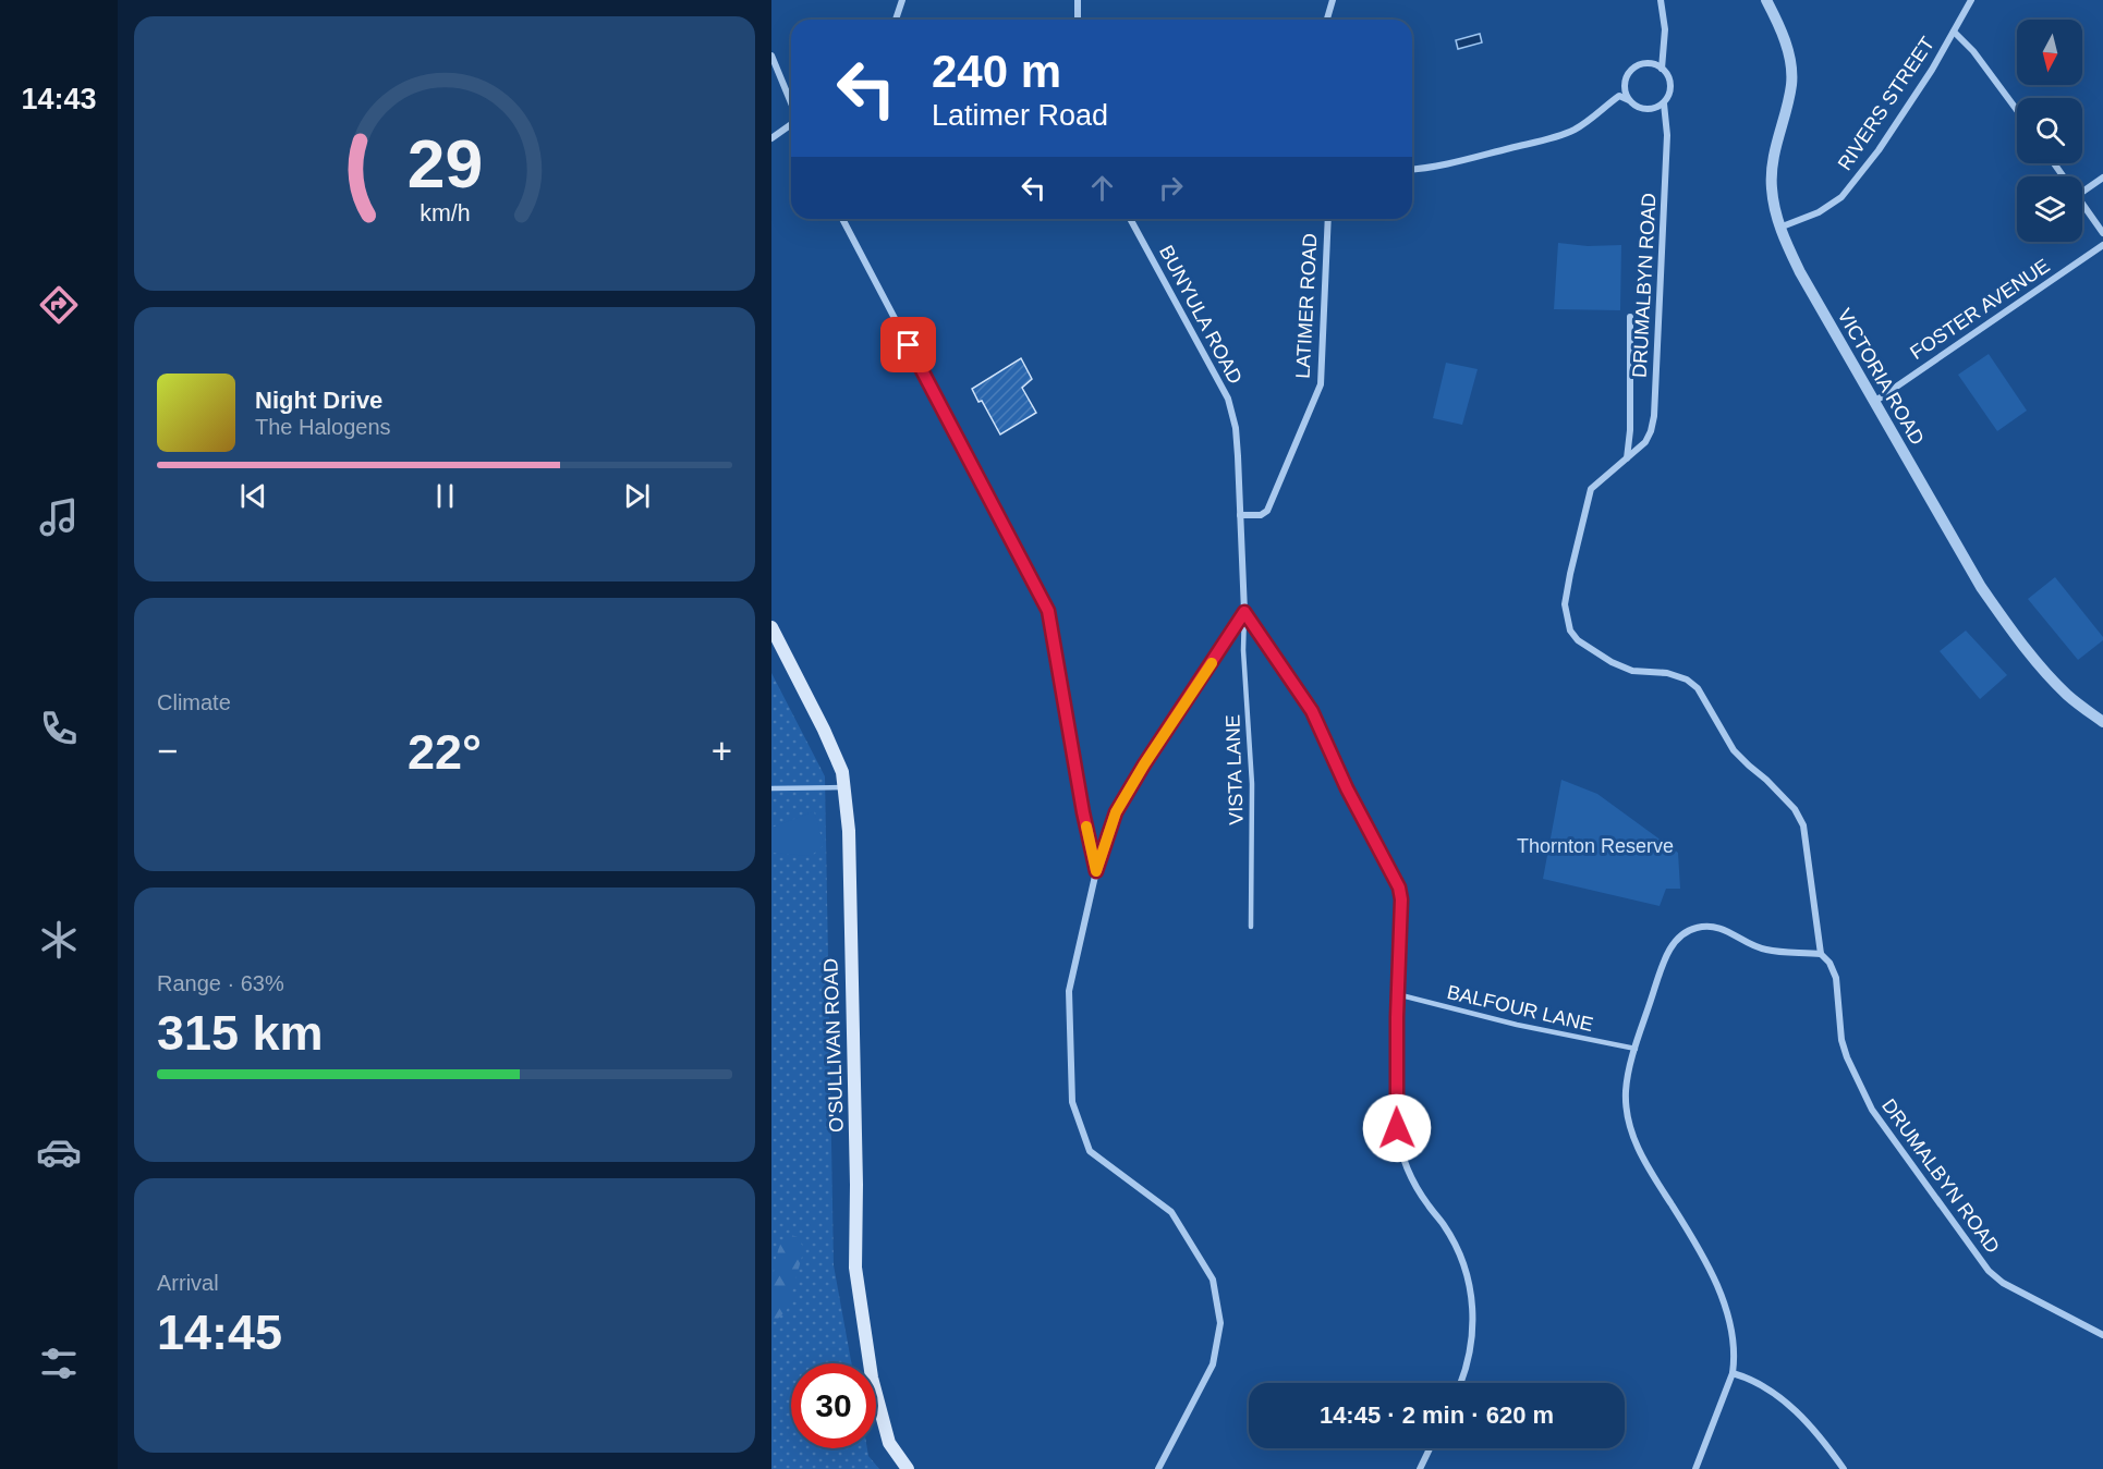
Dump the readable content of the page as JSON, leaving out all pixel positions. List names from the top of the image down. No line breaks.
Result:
{"streets":{"main road":["O'SULLIVAN ROAD"],"street":["RIVERS STREET","DRUMALBYN ROAD","LATIMER ROAD","FOSTER AVENUE","BUNYULA ROAD","VICTORIA ROAD"],"lane":["VISTA LANE","BALFOUR LANE"]},"crossings":[["RIVERS STREET","VICTORIA ROAD"],["LATIMER ROAD","BUNYULA ROAD"],["FOSTER AVENUE","VICTORIA ROAD"]],"parks":["Thornton Reserve"],"north":"bottom","page":{"tabs":"14:43","turn":["240 m","Latimer Road"],"song":["Night Drive","The Halogens"],"tile":["Climate",["Range · 63%","315 km"],["Arrival","14:45"]],"heat":["−","22°","+"],"limit":"30","trip":"14:45 · 2 min · 620 m","gauge":["29","km/h"]}}
